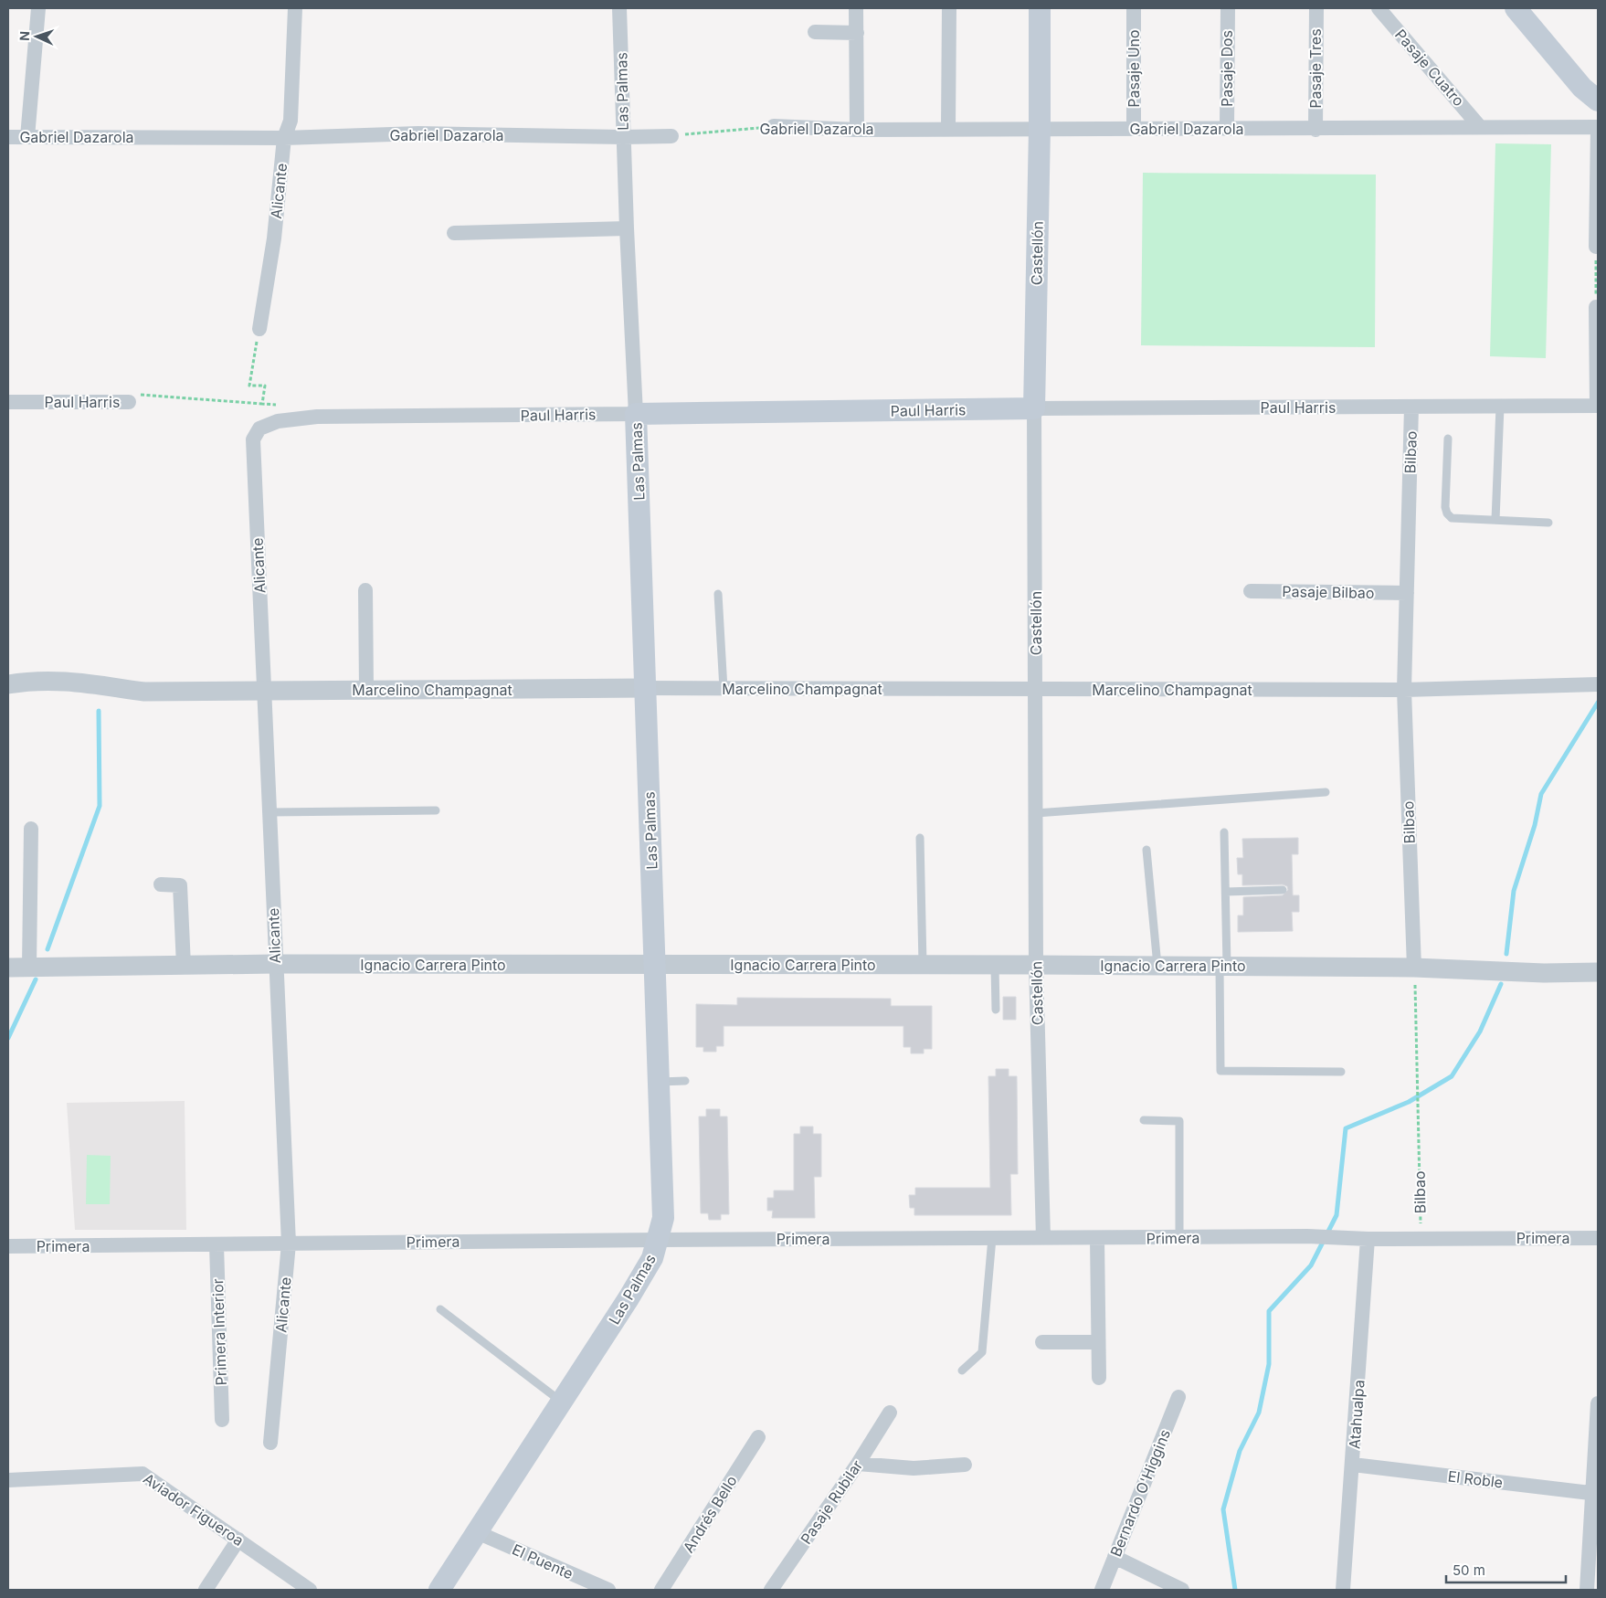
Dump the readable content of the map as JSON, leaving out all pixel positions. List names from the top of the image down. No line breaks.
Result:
{"streets":{"main road":["Las Palmas","Castellón","Paul Harris"],"street":["Pasaje Cuatro","Pasaje Uno","Pasaje Dos","Pasaje Tres","Gabriel Dazarola","Alicante","Bilbao","Pasaje Bilbao","Marcelino Champagnat","Ignacio Carrera Pinto","Primera","Primera Interior","Atahualpa","El Roble","Bernardo O'Higgins","Pasaje Rubilar","Aviador Figueroa","Andrés Bello","El Puente"]},"crossings":[["Pasaje Cuatro","Gabriel Dazarola"],["Pasaje Uno","Gabriel Dazarola"],["Pasaje Dos","Gabriel Dazarola"],["Pasaje Tres","Gabriel Dazarola"],["Las Palmas","Gabriel Dazarola"],["Las Palmas","Paul Harris"],["Las Palmas","Marcelino Champagnat"],["Las Palmas","Ignacio Carrera Pinto"],["Las Palmas","Primera"],["Las Palmas","El Puente"],["Gabriel Dazarola","Alicante"],["Gabriel Dazarola","Castellón"],["Alicante","Paul Harris"],["Alicante","Marcelino Champagnat"],["Alicante","Ignacio Carrera Pinto"],["Alicante","Primera"],["Castellón","Paul Harris"],["Castellón","Marcelino Champagnat"],["Castellón","Ignacio Carrera Pinto"],["Castellón","Primera"],["Paul Harris","Bilbao"],["Bilbao","Pasaje Bilbao"],["Bilbao","Marcelino Champagnat"],["Bilbao","Ignacio Carrera Pinto"],["Bilbao","Primera"],["Primera","Primera Interior"],["Primera","Atahualpa"],["Atahualpa","El Roble"]],"scale_bar":"50 m","north":"left"}
